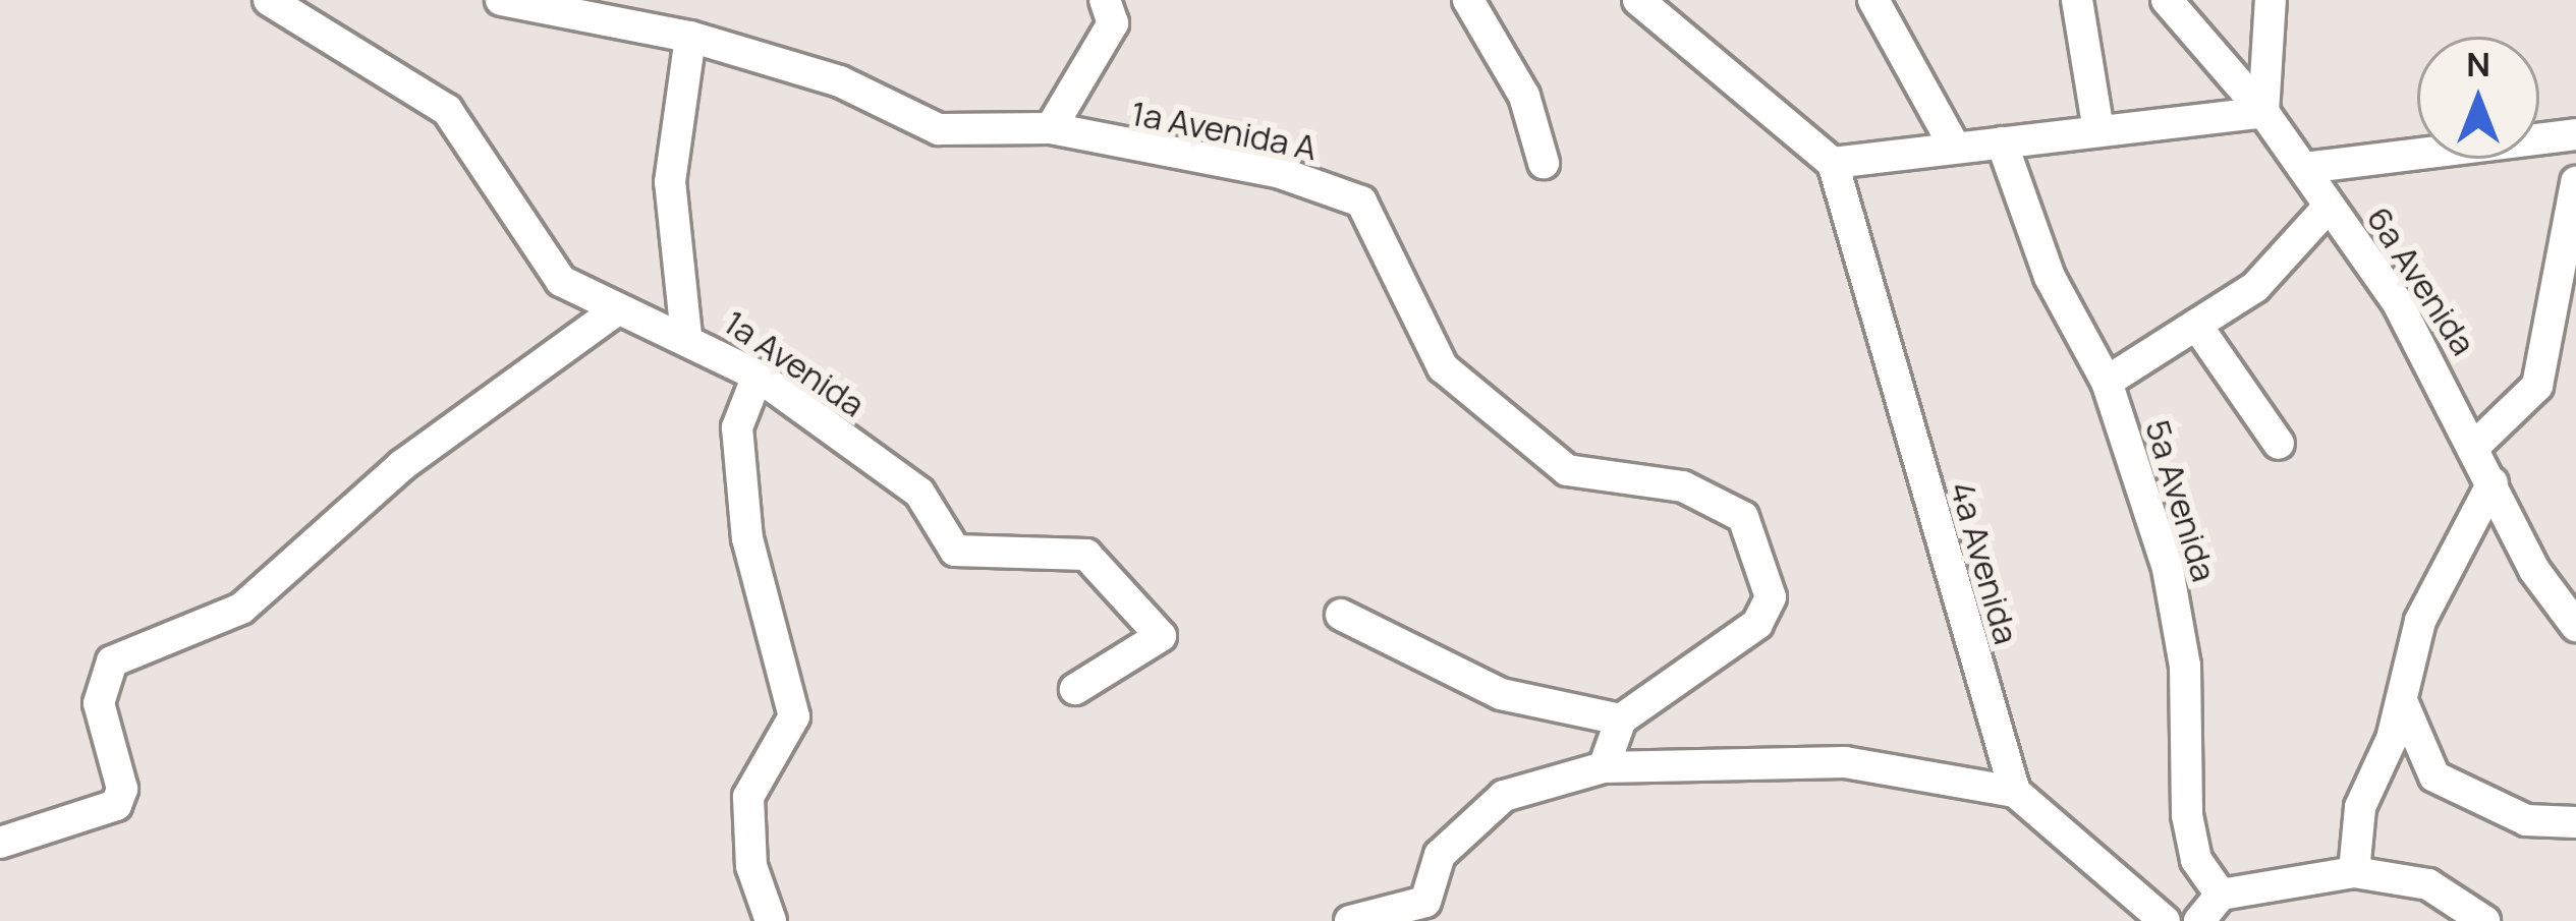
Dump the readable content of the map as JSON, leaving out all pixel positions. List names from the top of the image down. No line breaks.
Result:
{"streets":{"street":["1a Avenida A","6a Avenida","1a Avenida","5a Avenida","4a Avenida"]},"north":"top"}
